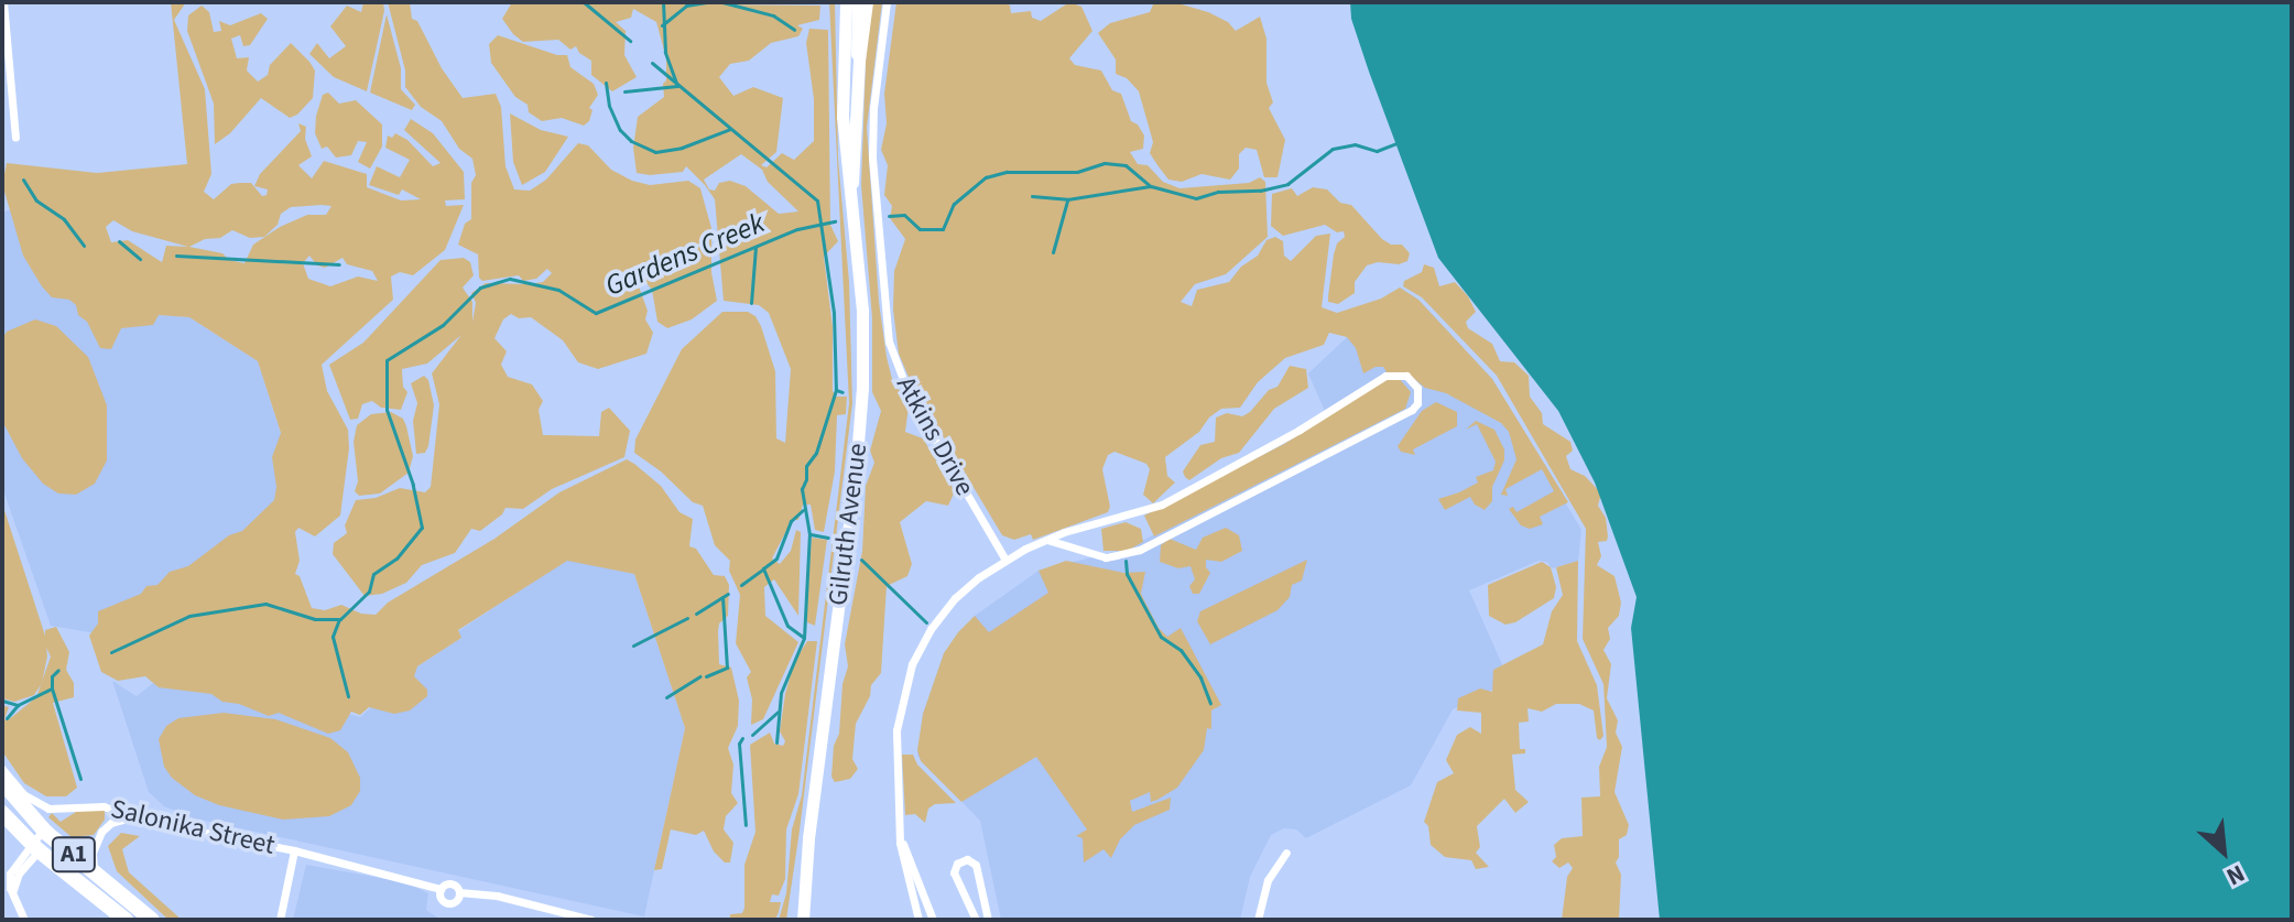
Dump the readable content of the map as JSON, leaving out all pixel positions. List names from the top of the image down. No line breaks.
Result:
{"streets":{"highway":["A1"],"street":["Atkins Drive","Gilruth Avenue","Salonika Street"]},"water":["Gardens Creek"],"north":"bottom right"}
